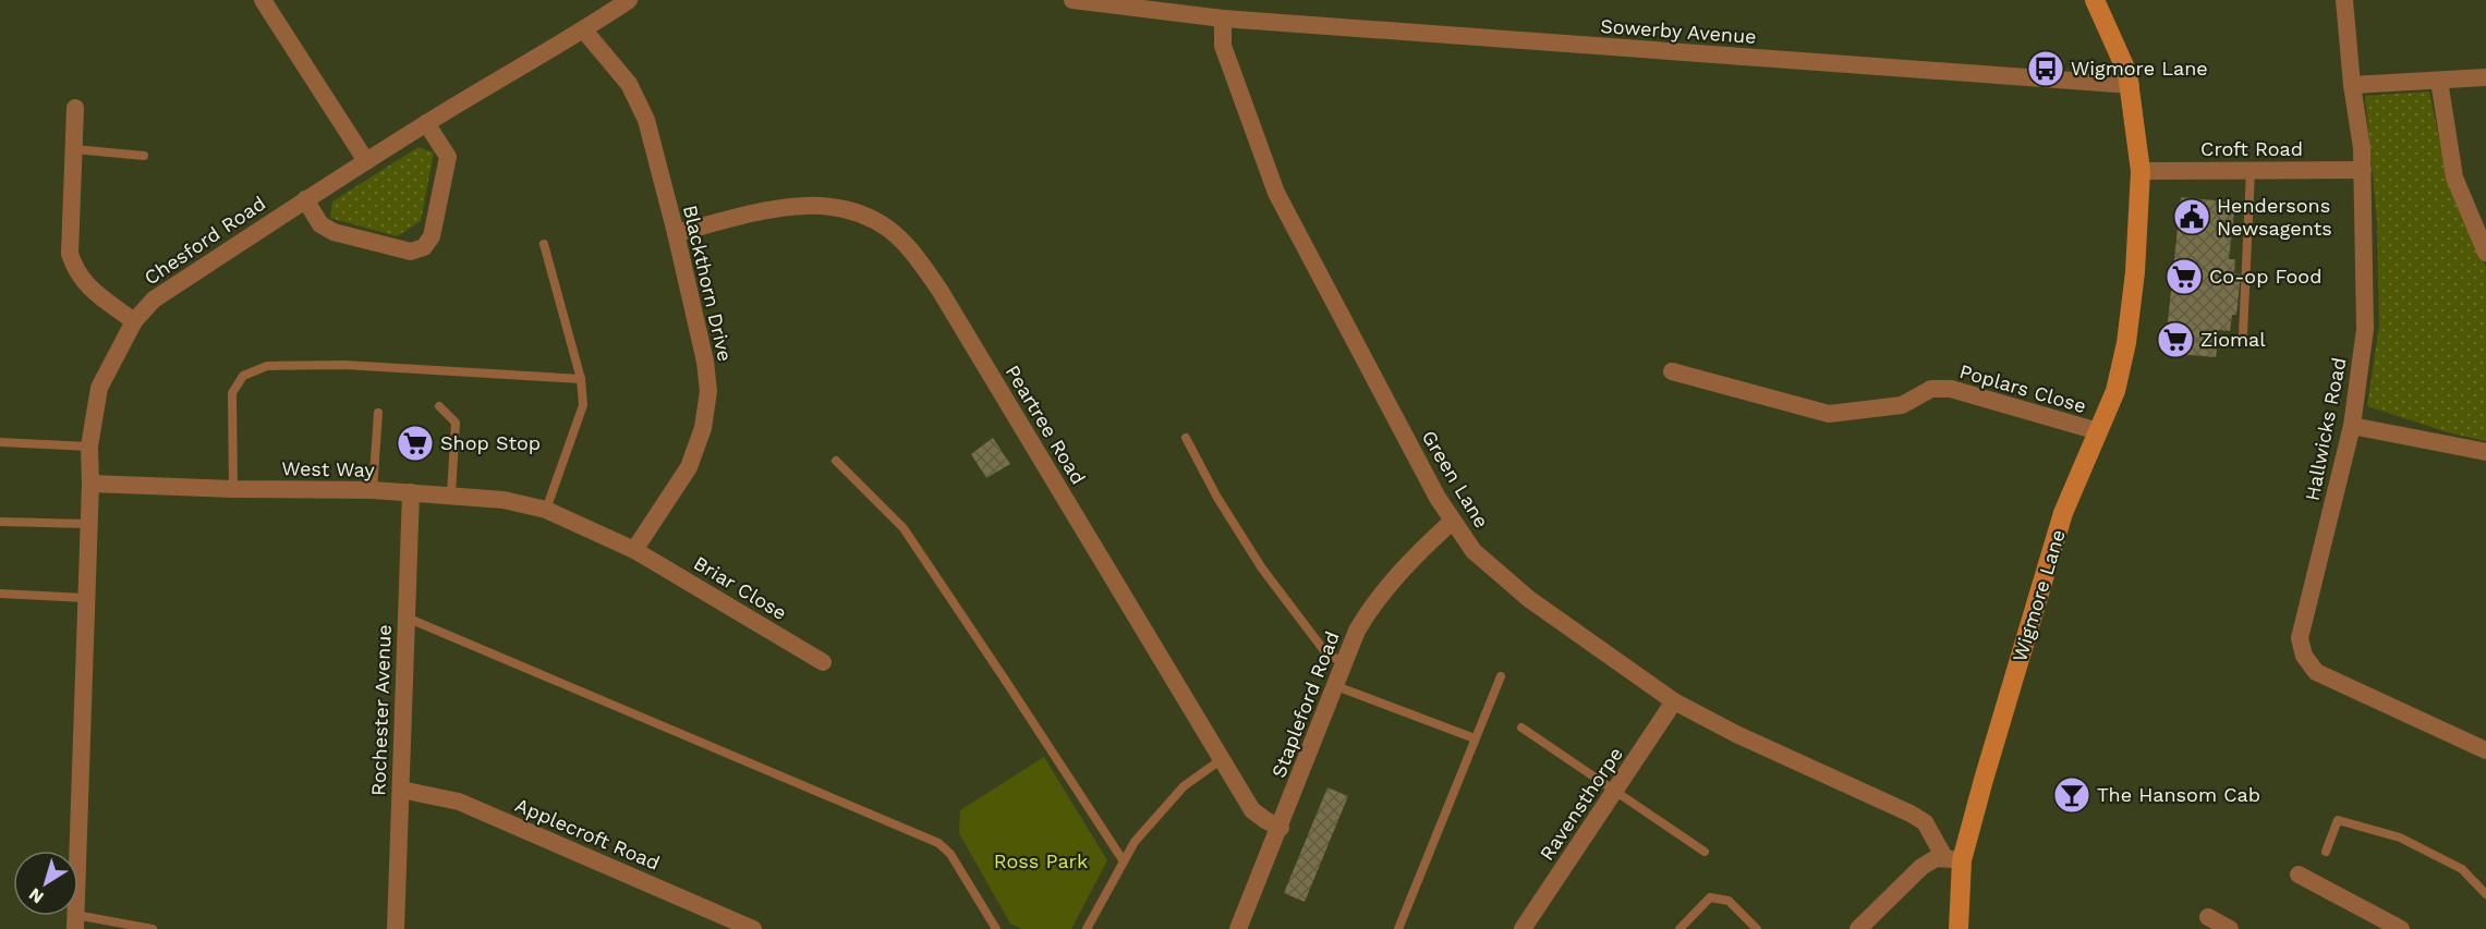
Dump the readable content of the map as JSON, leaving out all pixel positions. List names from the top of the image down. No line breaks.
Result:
{"streets":{"street":["Sowerby Avenue","Croft Road","Chesford Road","Blackthorn Drive","Poplars Close","Peartree Road","Hallwicks Road","West Way","Green Lane","Briar Close","Wigmore Lane","Stapleford Road","Rochester Avenue","Ravensthorpe","Applecroft Road"]},"crossings":[["Sowerby Avenue","Green Lane"],["Sowerby Avenue","Wigmore Lane"],["Croft Road","Hallwicks Road"],["Croft Road","Wigmore Lane"],["Chesford Road","Blackthorn Drive"],["Chesford Road","West Way"],["Blackthorn Drive","Peartree Road"],["Blackthorn Drive","West Way"],["Blackthorn Drive","Briar Close"],["Poplars Close","Wigmore Lane"],["Peartree Road","Stapleford Road"],["West Way","Briar Close"],["West Way","Rochester Avenue"],["Green Lane","Wigmore Lane"],["Green Lane","Stapleford Road"],["Green Lane","Ravensthorpe"],["Rochester Avenue","Applecroft Road"]],"parks":["Ross Park"],"places":{"bus stop":["Wigmore Lane"],"public building":["Hendersons Newsagents"],"supermarket":["Co-op Food","Ziomal","Shop Stop"],"bar":["The Hansom Cab"]},"north":"bottom left"}
